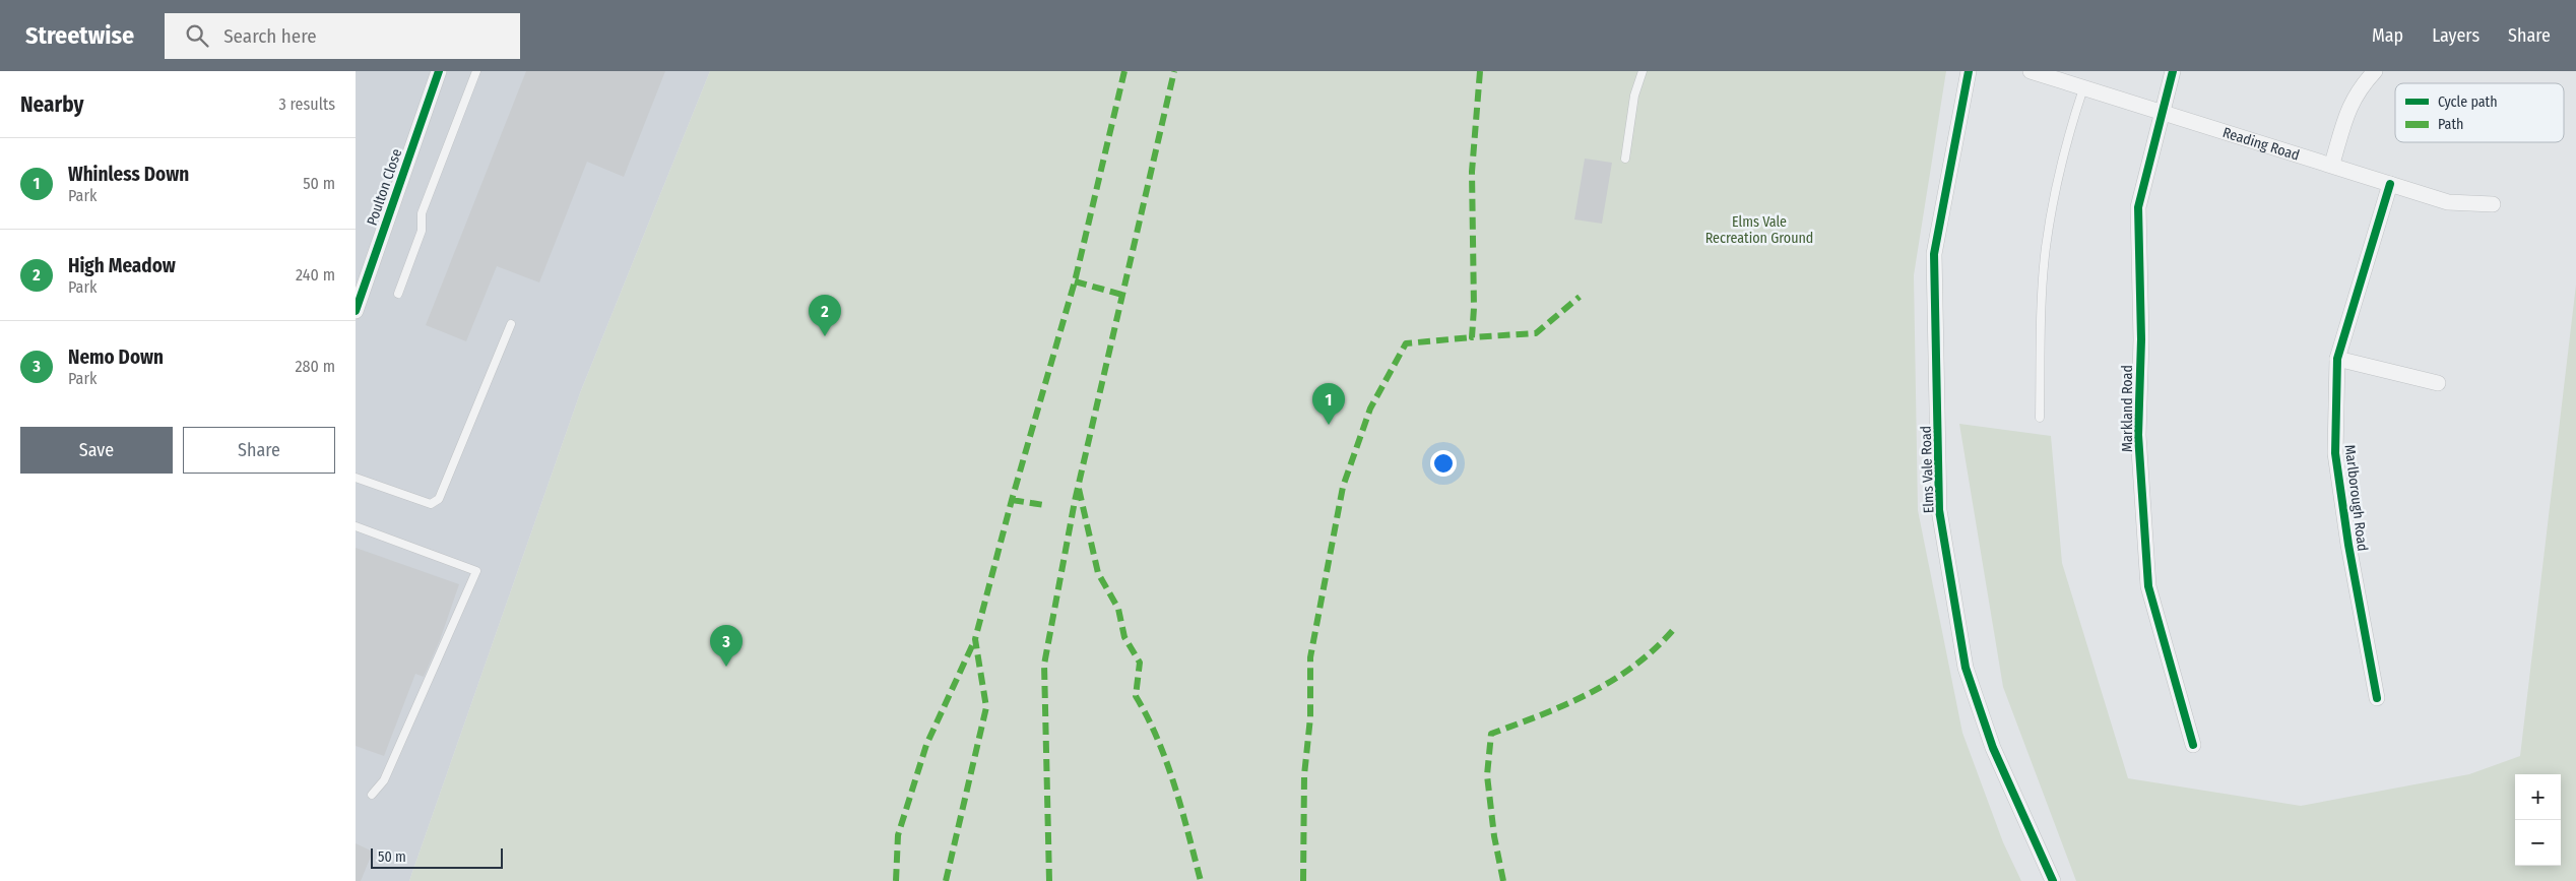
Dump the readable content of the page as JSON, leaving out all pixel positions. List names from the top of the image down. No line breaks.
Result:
{"streets":{"street":["Reading Road","Poulton Close","Markland Road","Elms Vale Road","Marlborough Road"]},"crossings":[["Reading Road","Markland Road"],["Reading Road","Marlborough Road"]],"parks":["Elms Vale Recreation Ground"],"legend":["Cycle path","Path"],"scale_bar":"50 m","page":{"header":"Streetwise","search":"Search here","nav":["Map","Layers","Share"],"heading":["Nearby","3 results"],"list":[{"mark":"1","name":"Whinless Down","note":"Park","value":"50 m"},{"mark":"2","name":"High Meadow","note":"Park","value":"240 m"},{"mark":"3","name":"Nemo Down","note":"Park","value":"280 m"}],"pins":["2","1","3"],"buttons":["Save","Share"],"map_buttons":["+","−"],"scale":"50 m"}}
